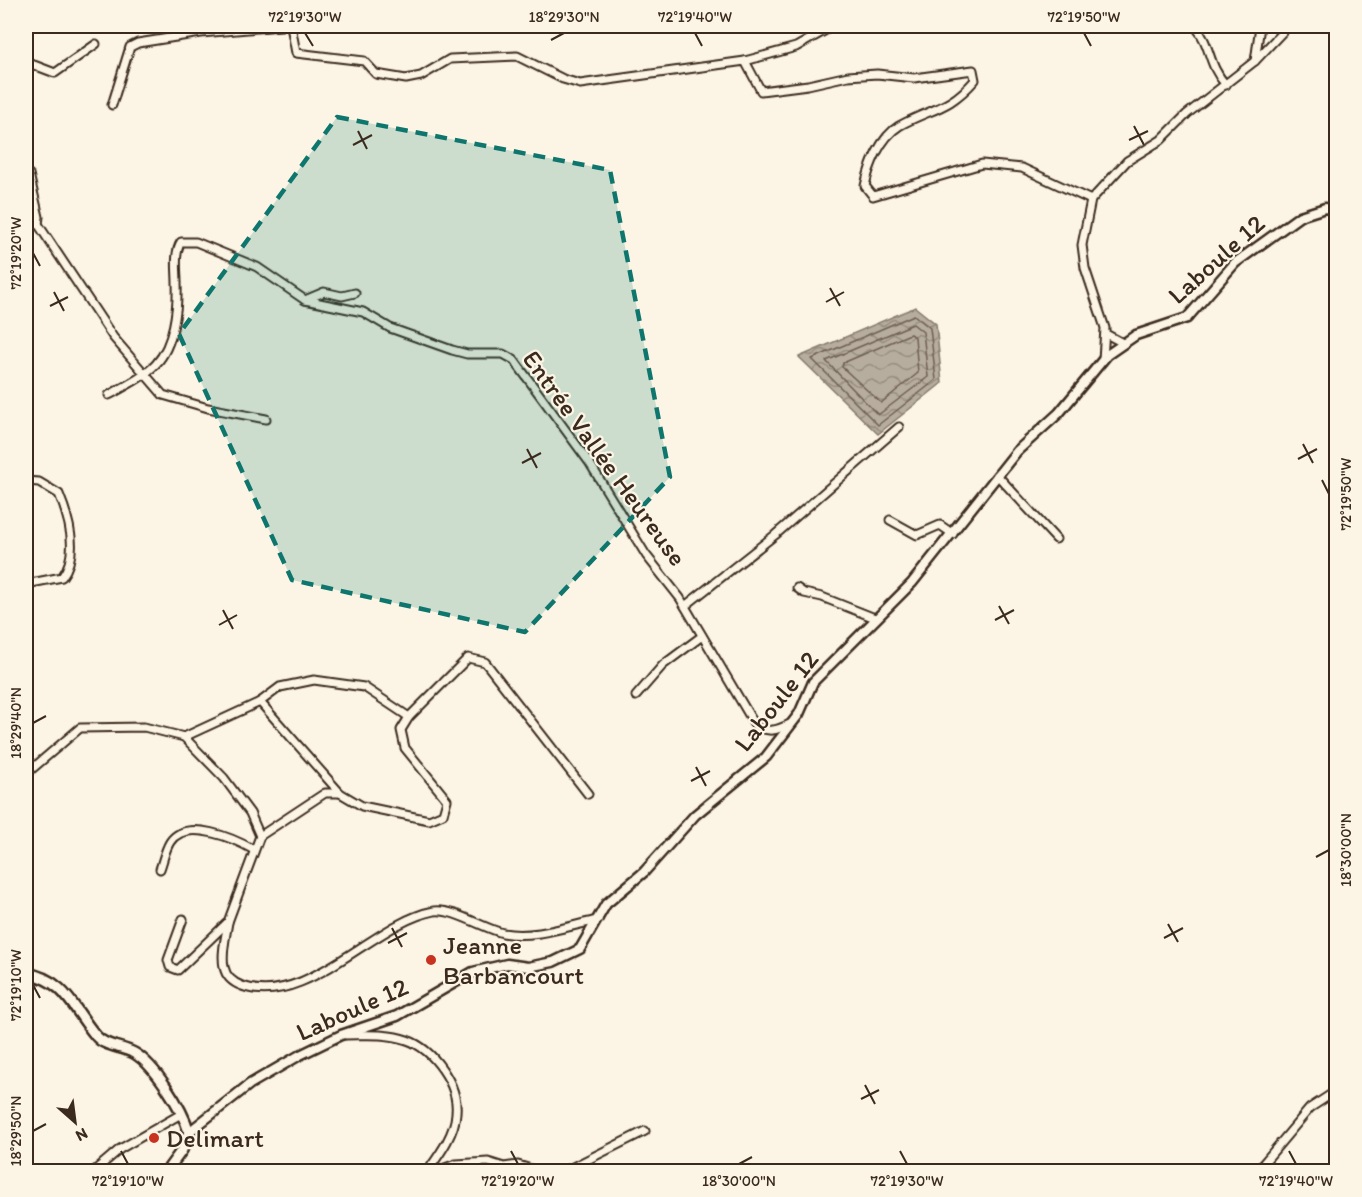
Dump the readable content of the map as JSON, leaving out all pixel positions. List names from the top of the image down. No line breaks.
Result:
{"streets":{"street":["Laboule 12","Entrée Vallée Heureuse"]},"crossings":[["Laboule 12","Entrée Vallée Heureuse"]],"places":["Jeanne Barbancourt","Delimart"],"north":"bottom right","coordinates":["72°19'30\"W","18°29'30\"N","72°19'40\"W","72°19'50\"W","72°19'20\"W","18°29'40\"N","18°30'00\"N","72°19'10\"W","18°29'50\"N"]}
